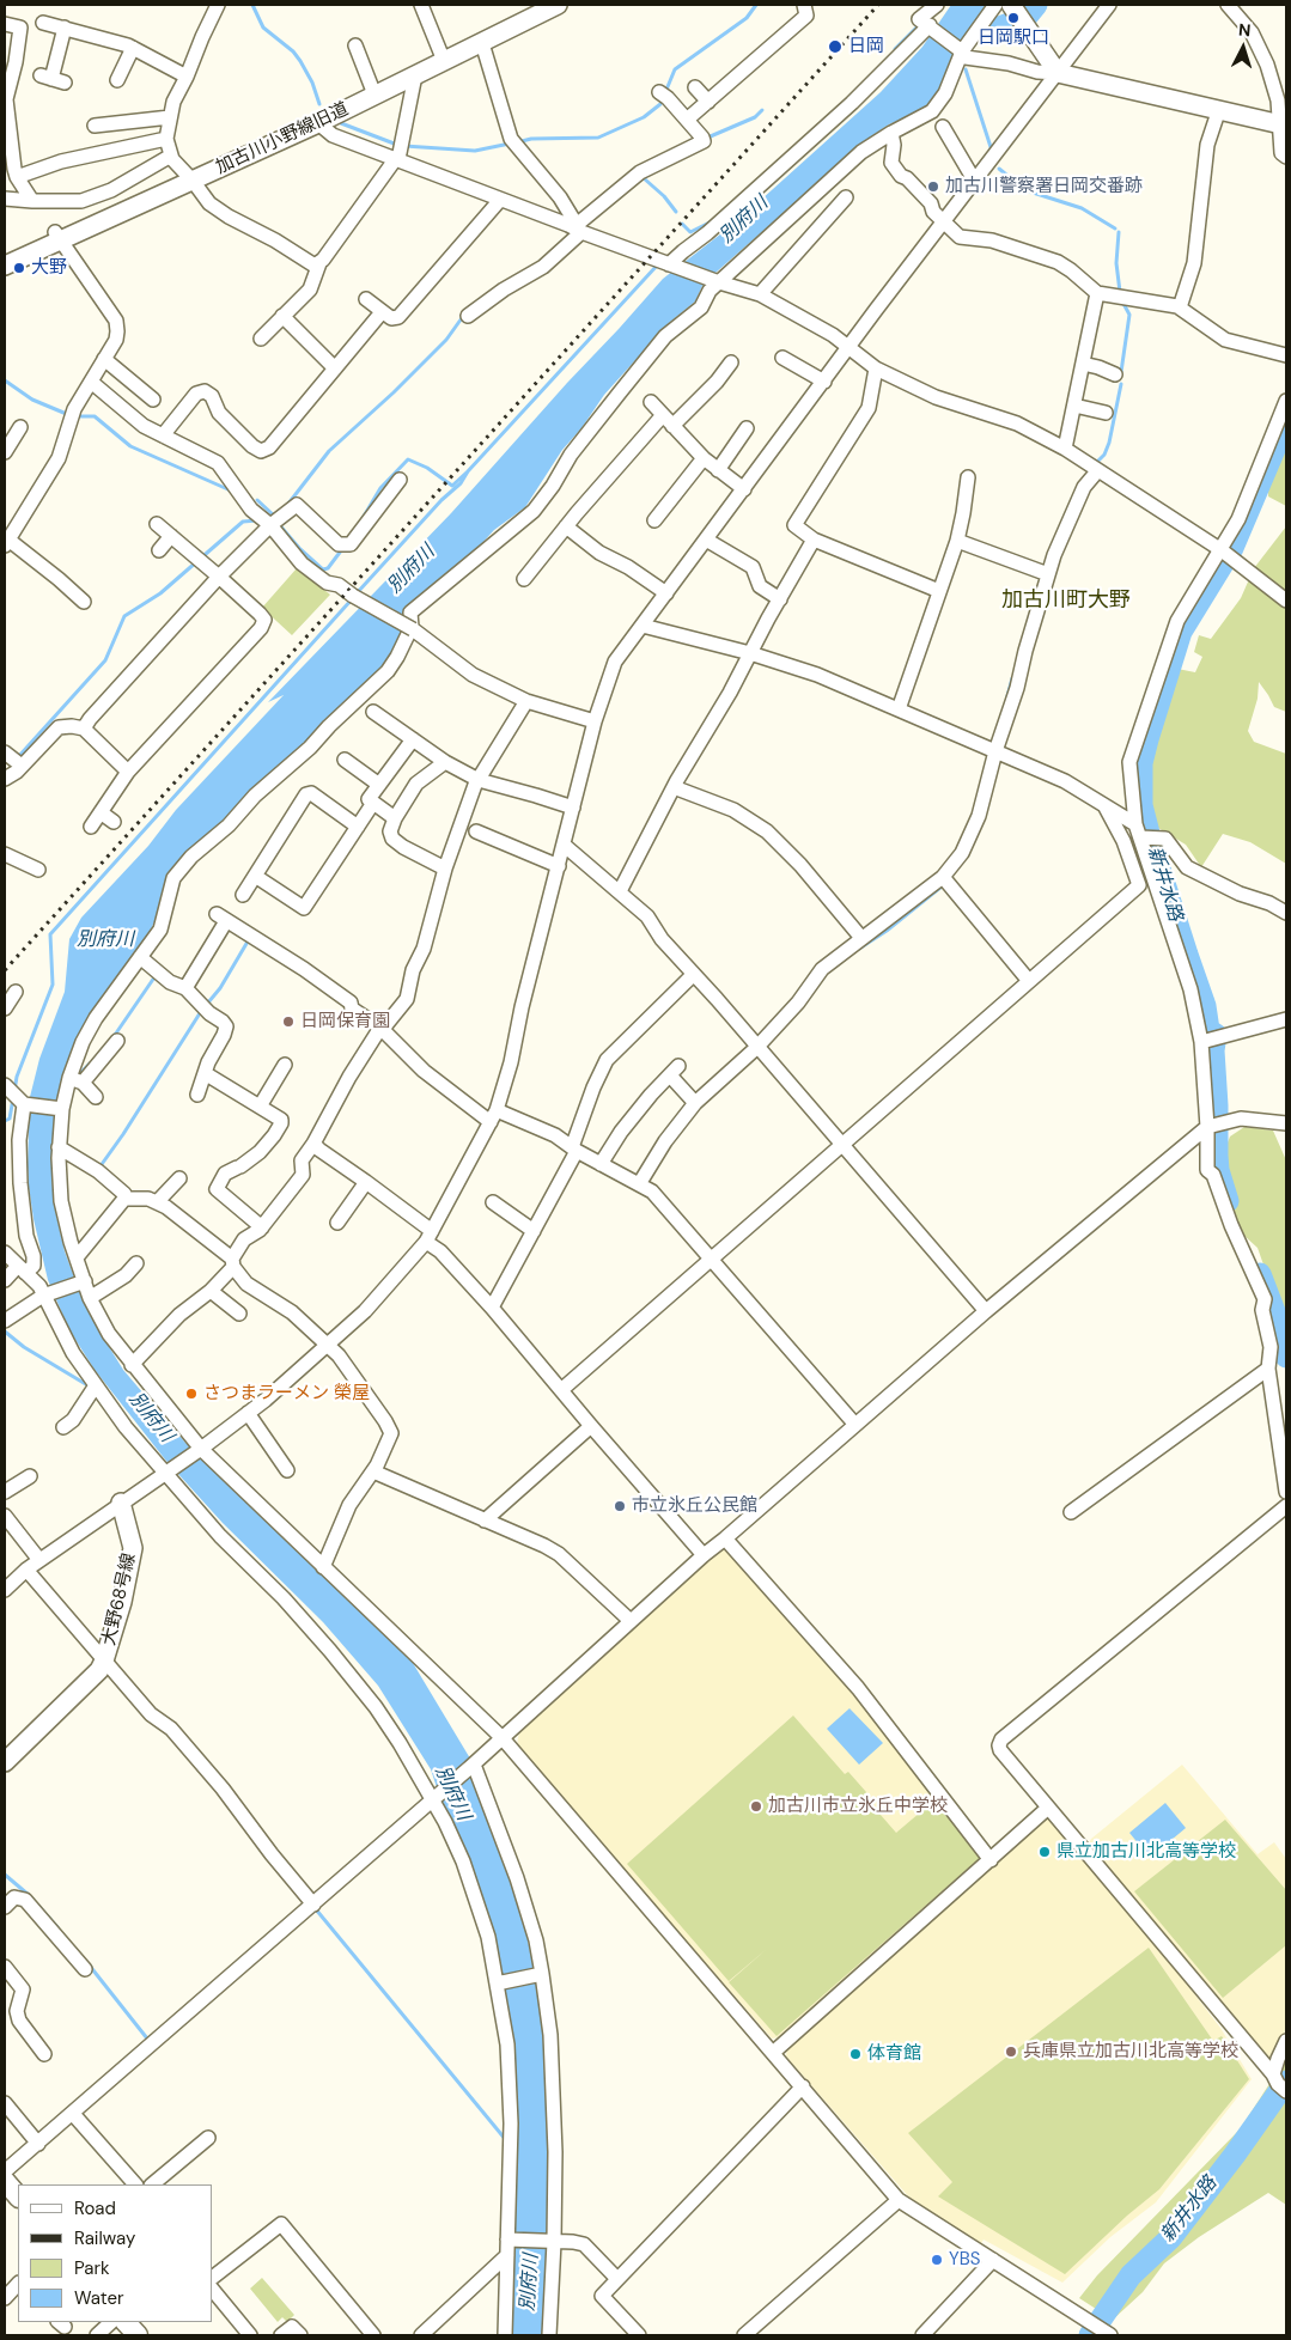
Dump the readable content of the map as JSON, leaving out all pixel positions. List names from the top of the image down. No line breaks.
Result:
{"streets":{"street":["加古川小野線旧道","大野68号線"]},"districts":["加古川町大野"],"water":["別府川","新井水路"],"places":["日岡駅口","日岡","加古川警察署日岡交番跡","大野","日岡保育園","さつまラーメン 榮屋","市立氷丘公民館","加古川市立氷丘中学校","県立加古川北高等学校","兵庫県立加古川北高等学校","体育館","YBS"],"legend":["Road","Railway","Park","Water"],"north":"top"}
